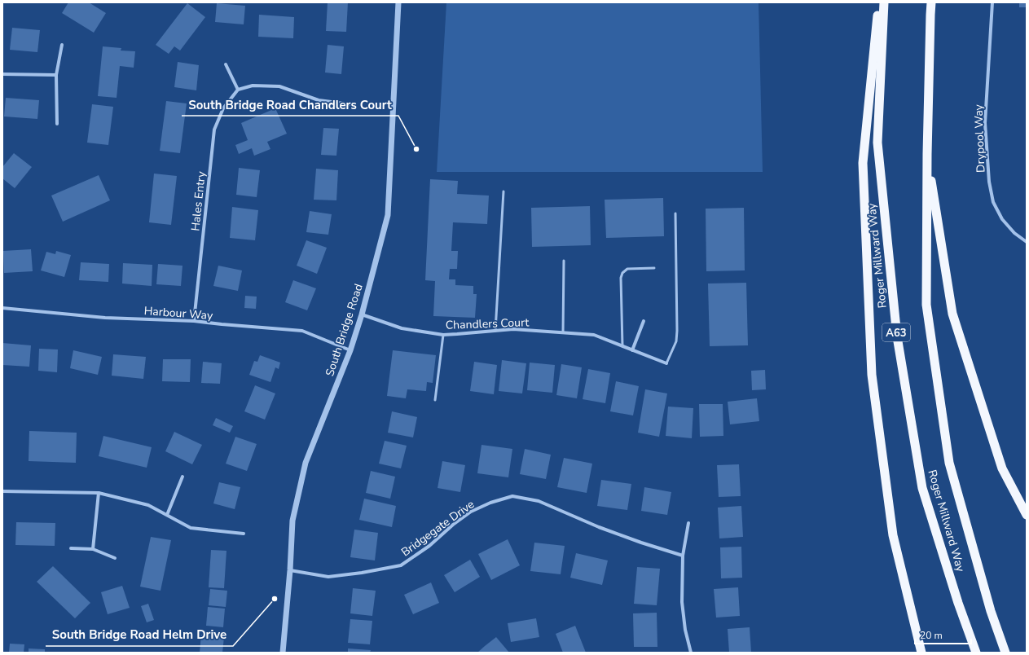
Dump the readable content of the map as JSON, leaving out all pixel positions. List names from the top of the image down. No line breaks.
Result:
{"streets":{"highway":["Roger Millward Way","A63"],"street":["Drypool Way","Hales Entry","Harbour Way","Chandlers Court","South Bridge Road","Bridgegate Drive"]},"crossings":[["Hales Entry","Harbour Way"],["Harbour Way","South Bridge Road"],["Chandlers Court","South Bridge Road"],["South Bridge Road","Bridgegate Drive"]],"places":["South Bridge Road Chandlers Court","South Bridge Road Helm Drive"],"scale_bar":"20 m"}
